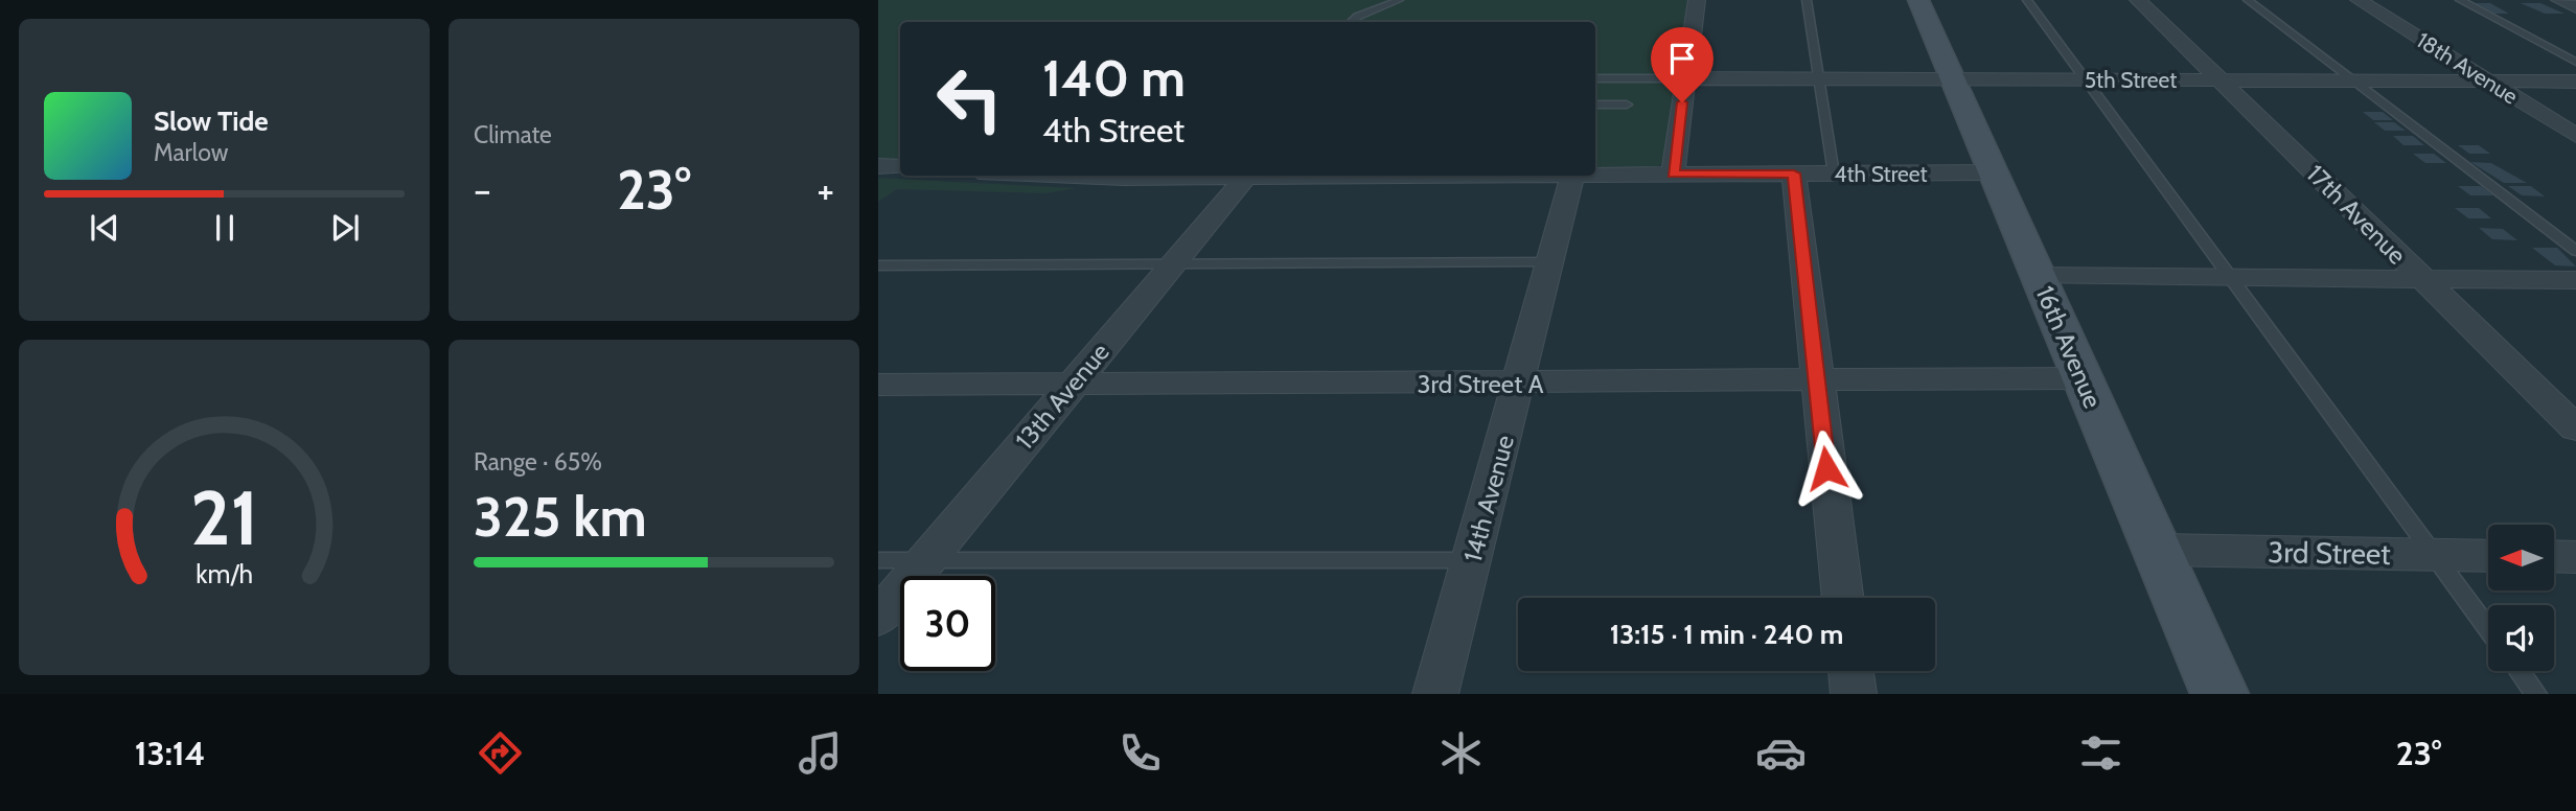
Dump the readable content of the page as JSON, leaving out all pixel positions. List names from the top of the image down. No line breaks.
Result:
{"streets":{"street":["18th Avenue","5th Street","4th Street","17th Avenue","16th Avenue","3rd Street A","13th Avenue","14th Avenue","3rd Street"]},"crossings":[["18th Avenue","5th Street"],["5th Street","17th Avenue"],["5th Street","16th Avenue"],["4th Street","16th Avenue"],["4th Street","13th Avenue"],["4th Street","14th Avenue"],["16th Avenue","3rd Street A"],["16th Avenue","3rd Street"],["3rd Street A","13th Avenue"],["3rd Street A","14th Avenue"]],"north":"left","page":{"tile":["Climate",["Range · 65%","325 km"]],"turn":["140 m","4th Street"],"song":["Slow Tide","Marlow"],"heat":["−","23°","+"],"limit":"30","trip":"13:15 · 1 min · 240 m","tabs":["13:14","23°"],"gauge":["21","km/h"]}}
